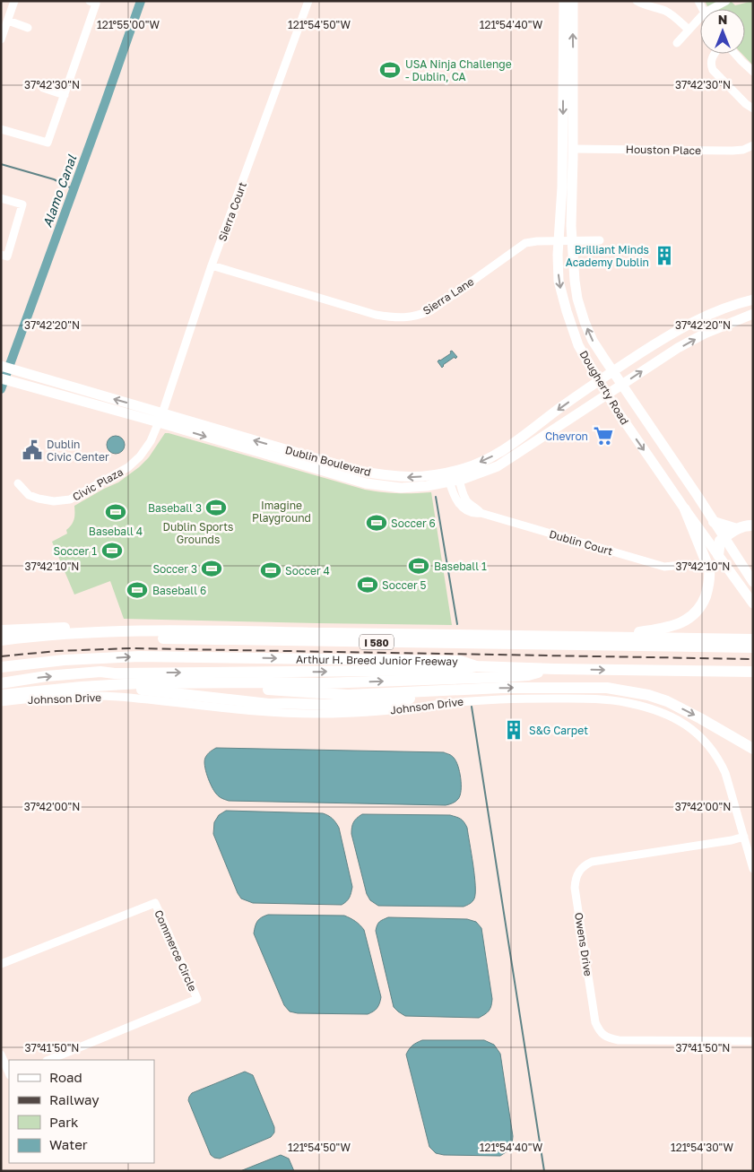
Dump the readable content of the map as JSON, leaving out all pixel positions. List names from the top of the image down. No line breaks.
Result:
{"streets":{"highway":["I 580","Arthur H. Breed Junior Freeway"],"main road":["Dougherty Road","Dublin Boulevard"],"street":["Houston Place","Sierra Court","Sierra Lane","Civic Plaza","Dublin Court","Johnson Drive","Owens Drive","Commerce Circle"]},"crossings":[["Houston Place","Dougherty Road"],["Sierra Court","Sierra Lane"],["Sierra Court","Dublin Boulevard"],["Sierra Court","Civic Plaza"],["Sierra Lane","Dougherty Road"],["Dougherty Road","Dublin Boulevard"],["Dublin Boulevard","Civic Plaza"],["Dublin Boulevard","Dublin Court"],["Johnson Drive","Owens Drive"]],"water":["Alamo Canal"],"parks":["Imagine Playground","Dublin Sports Grounds"],"places":{"sports":["USA Ninja Challenge - Dublin, CA","Baseball 3","Baseball 4","Soccer 6","Soccer 1","Baseball 1","Soccer 3","Soccer 4","Soccer 5","Baseball 6"],"building":["Brilliant Minds Academy Dublin","S&G Carpet"],"supermarket":["Chevron"],"public building":["Dublin Civic Center"]},"legend":["Road","Railway","Park","Water"],"north":"top","coordinates":["121°55'00\"W","121°54'50\"W","121°54'40\"W","37°42'30\"N","37°42'20\"N","37°42'10\"N","37°42'00\"N","37°41'50\"N","121°54'30\"W"]}
